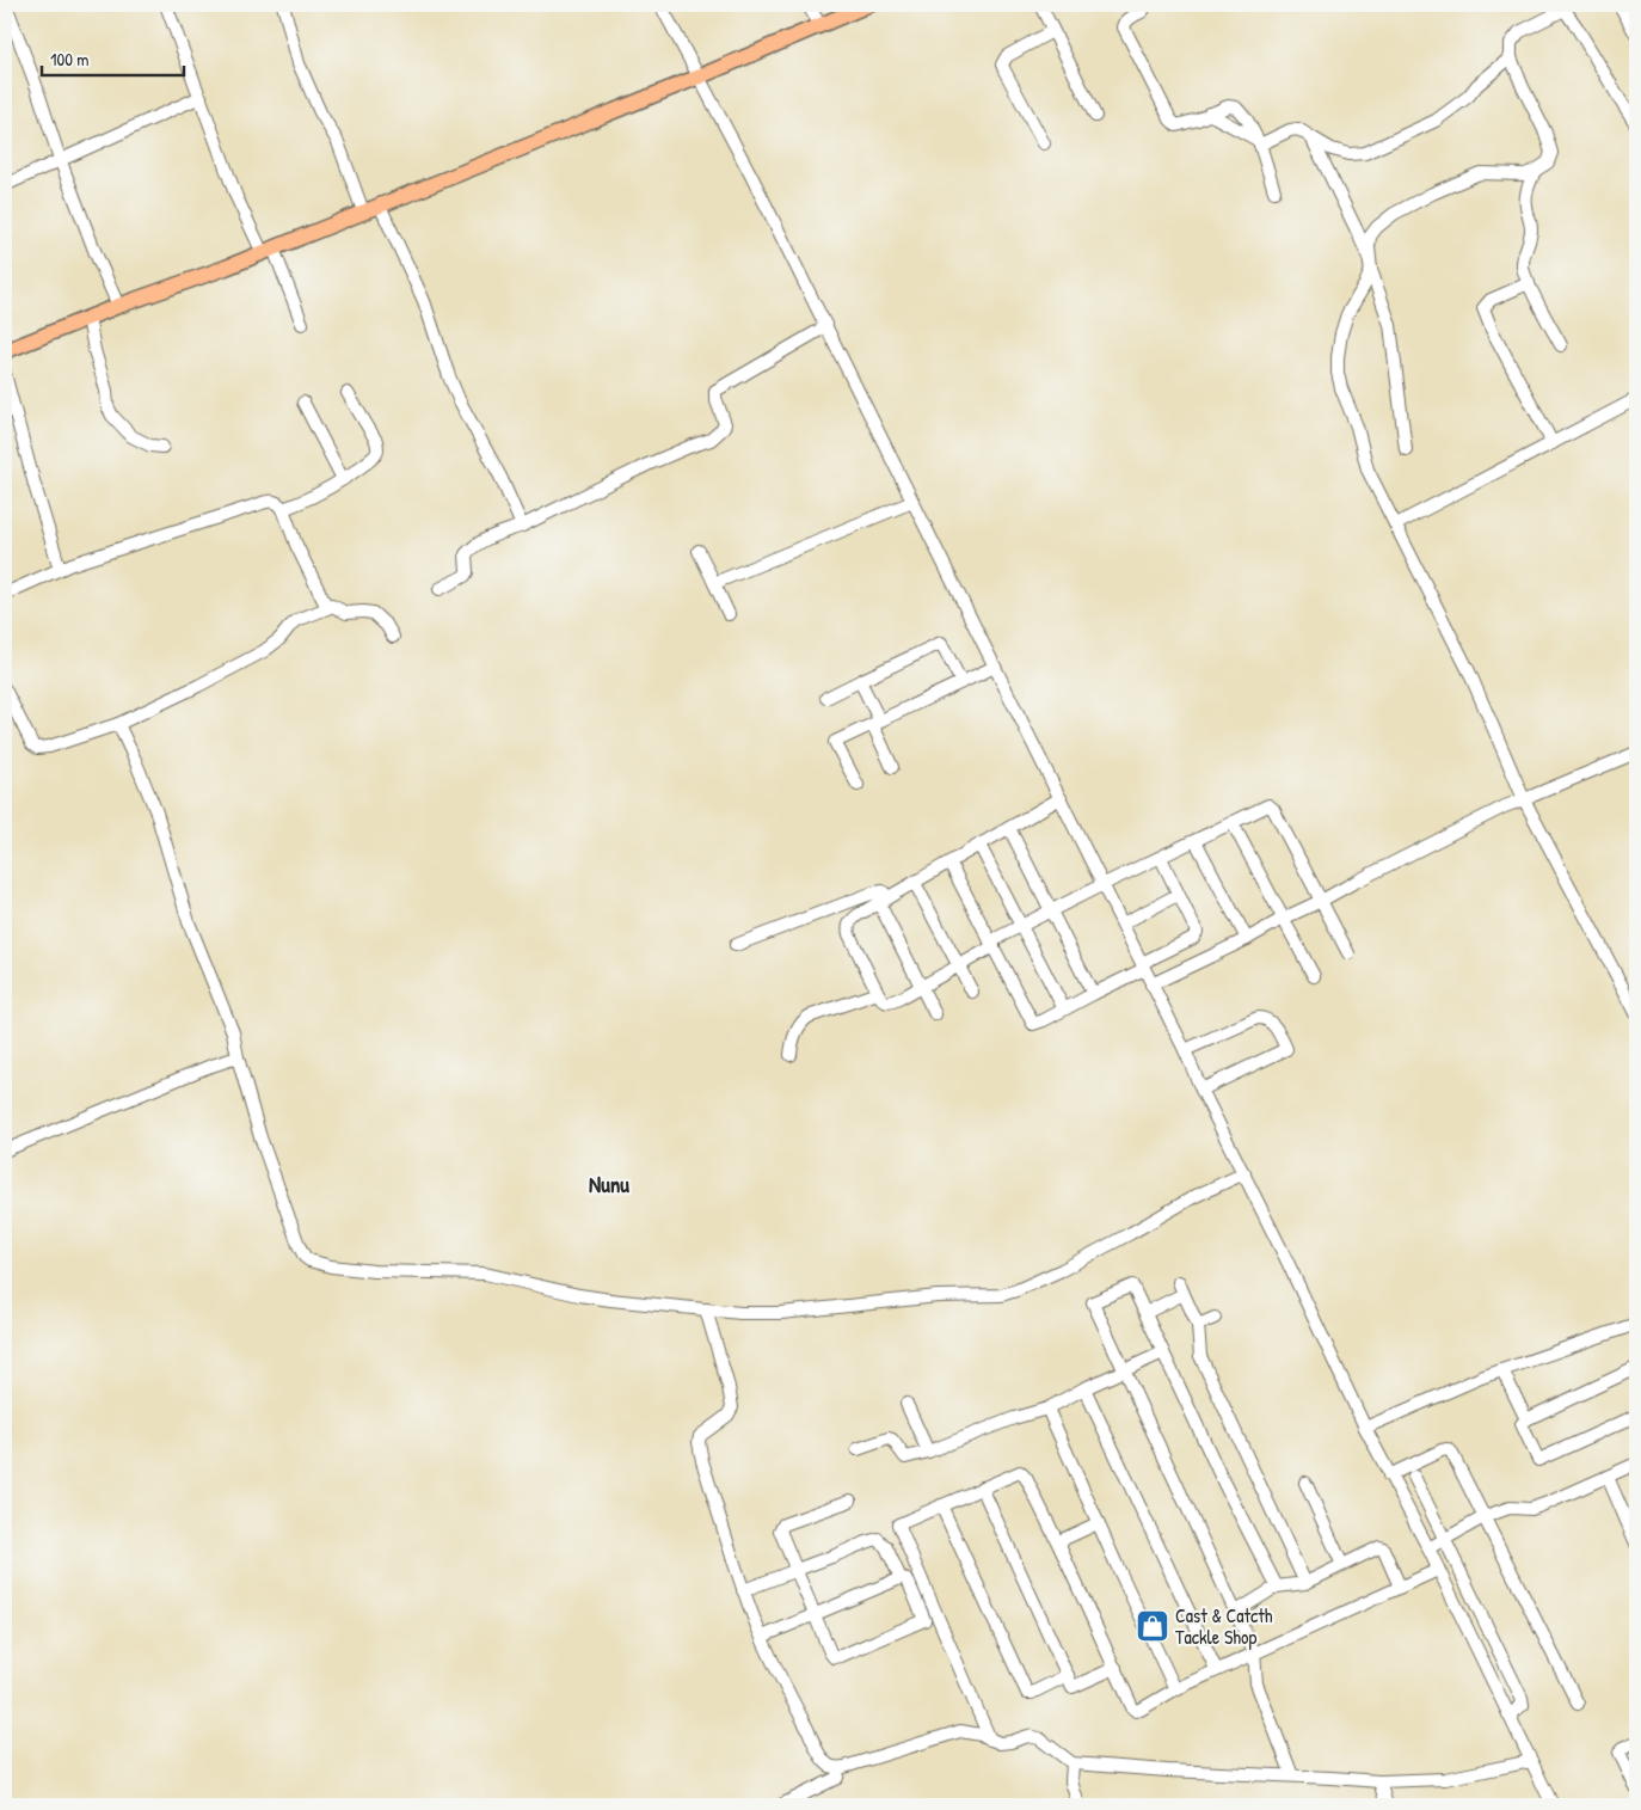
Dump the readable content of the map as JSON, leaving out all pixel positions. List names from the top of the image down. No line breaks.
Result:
{"districts":["Nunu"],"places":{"shop":["Cast & Catcth Tackle Shop"]},"scale_bar":"100 m"}
